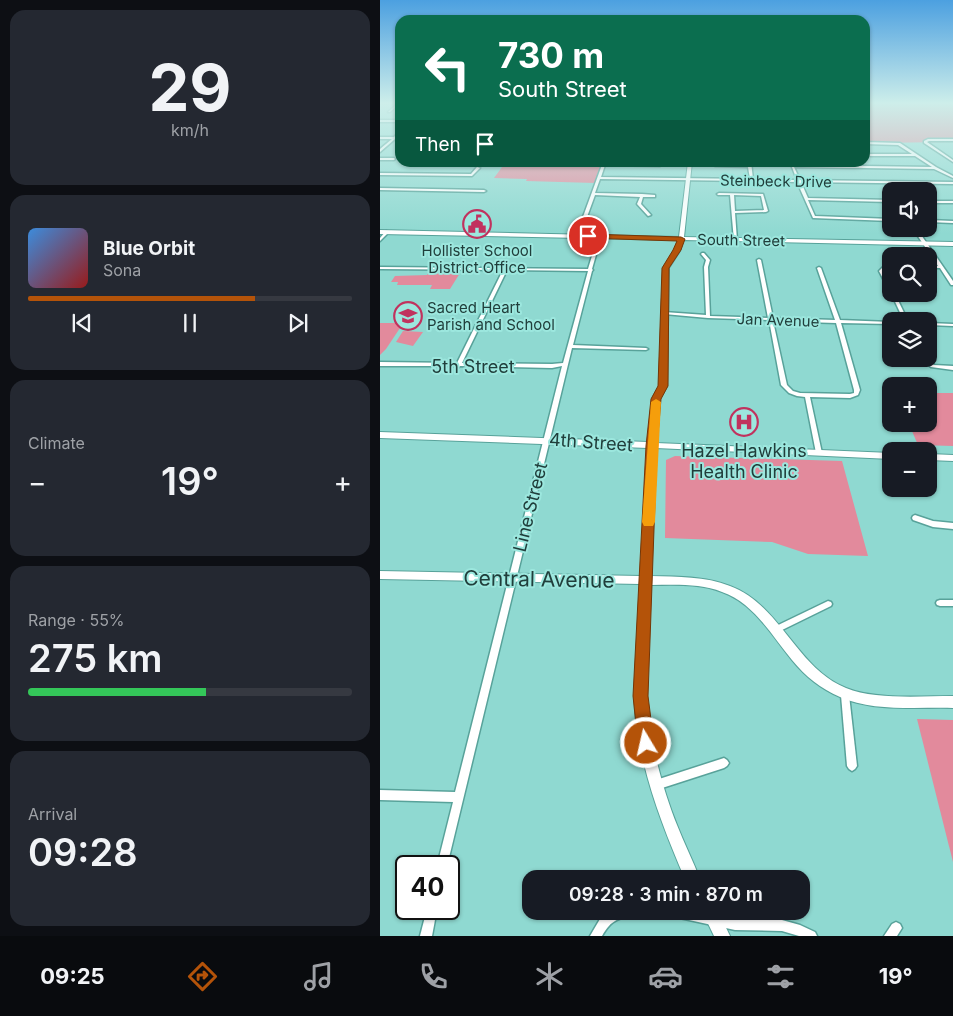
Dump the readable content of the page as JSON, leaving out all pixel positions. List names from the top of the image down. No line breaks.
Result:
{"streets":{"street":["Steinbeck Drive","South Street","Jan Avenue","5th Street","4th Street","Line Street","Central Avenue"]},"crossings":[["South Street","Line Street"],["5th Street","Line Street"],["4th Street","Line Street"],["Line Street","Central Avenue"]],"places":{"public building":["Hollister School District Office"],"school or university":["Sacred Heart Parish and School"],"hospital":["Hazel Hawkins Health Clinic"]},"page":{"tile":[["29","km/h"],"Climate",["Range · 55%","275 km"],["Arrival","09:28"]],"turn":["730 m","South Street"],"then":"Then","map_buttons":["+","−"],"song":["Blue Orbit","Sona"],"heat":["−","19°","+"],"limit":"40","trip":"09:28 · 3 min · 870 m","tabs":["09:25","19°"]}}
